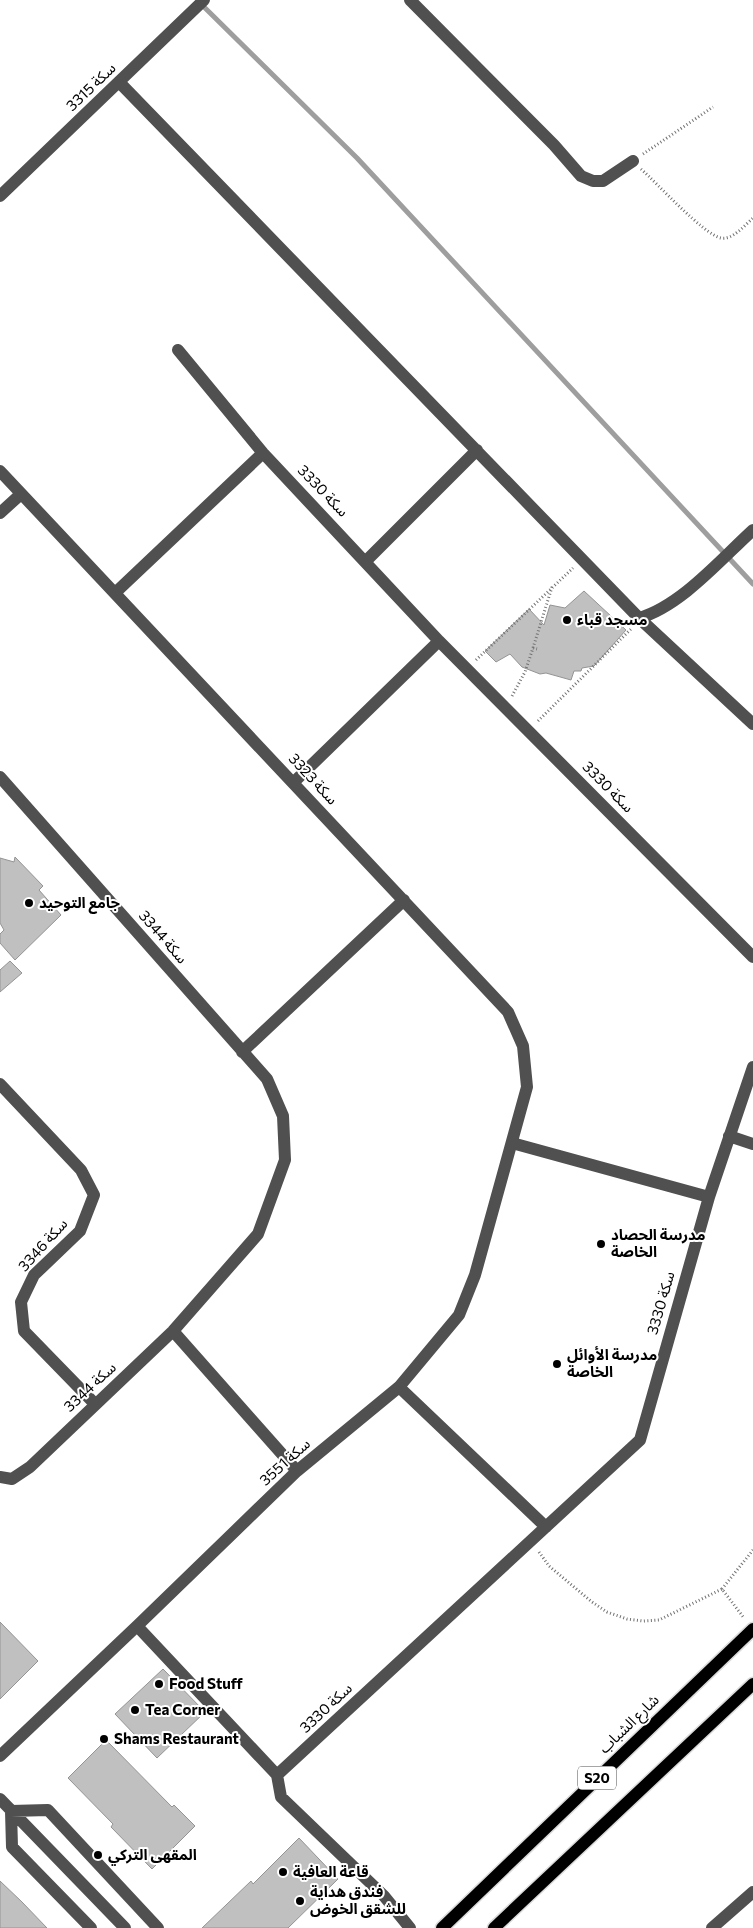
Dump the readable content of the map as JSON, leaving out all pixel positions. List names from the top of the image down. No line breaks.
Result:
{"streets":{"main road":["شارع الشباب","S20"],"street":["سكة 3315","سكة 3330","سكة 3323","سكة 3344","سكة 3346","سكة 3551"]},"crossings":[["سكة 3323","سكة 3551"],["سكة 3344","سكة 3346"]],"places":["مسجد قباء","جامع التوحيد","مدرسة الحصاد الخاصة","مدرسة الأوائل الخاصة","Food Stuff","Tea Corner","Shams Restaurant","المقهى التركي","قاعة العافية","فندق هداية للشقق الخوض"]}
